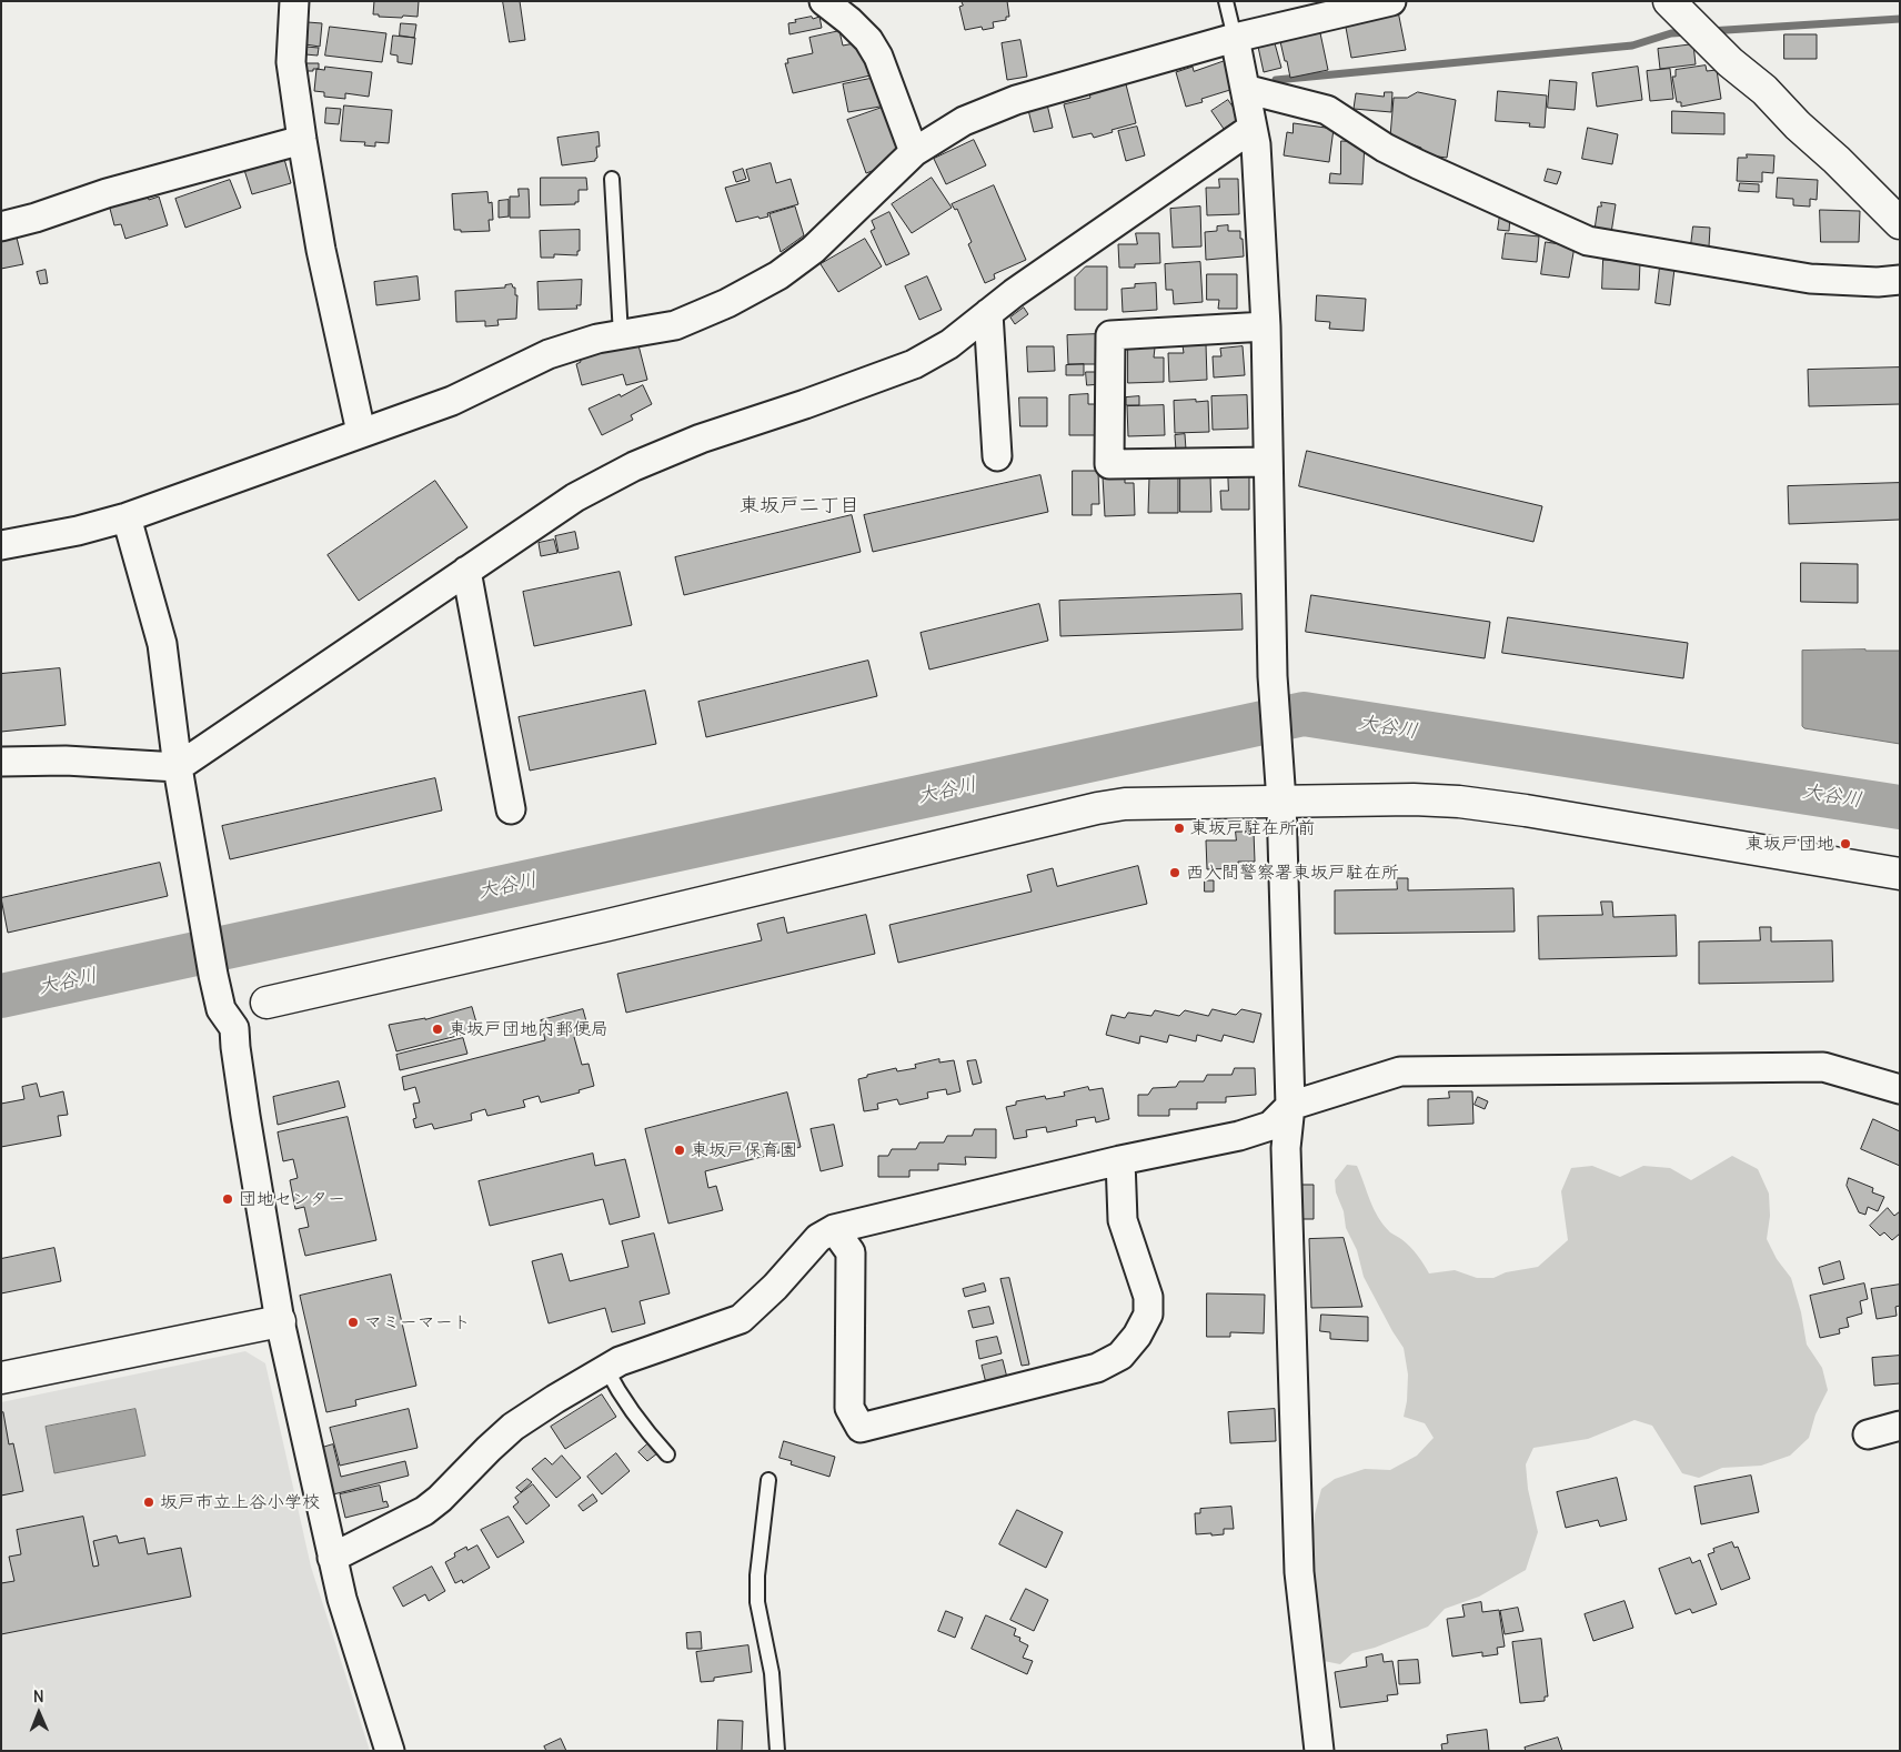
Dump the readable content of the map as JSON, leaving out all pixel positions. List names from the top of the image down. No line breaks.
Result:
{"districts":["東坂戸二丁目"],"water":["大谷川"],"places":["東坂戸駐在所前","東坂戸団地","西入間警察署東坂戸駐在所","東坂戸団地内郵便局","東坂戸保育園","団地センター","マミーマート","坂戸市立上谷小学校"],"north":"top"}
